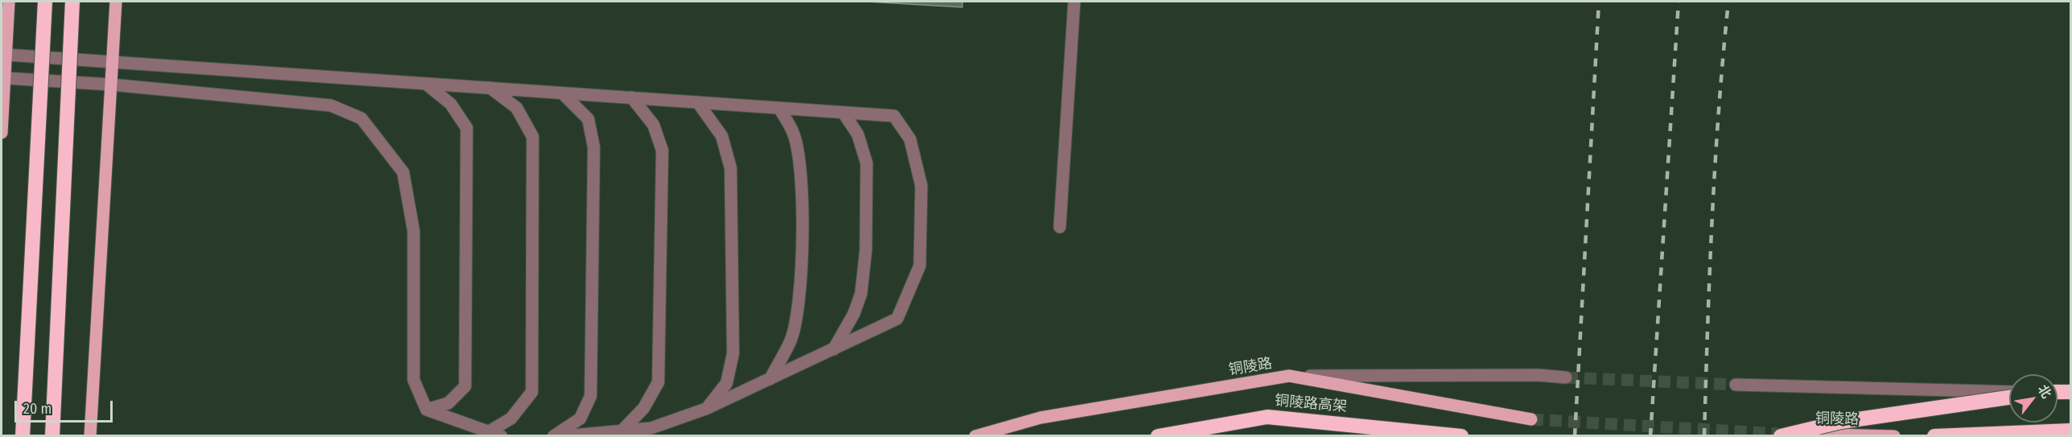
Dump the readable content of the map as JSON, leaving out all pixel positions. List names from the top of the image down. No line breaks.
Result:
{"streets":{"highway":["铜陵路高架"],"main road":["铜陵路"]},"scale_bar":"20 m","north":"top right"}
